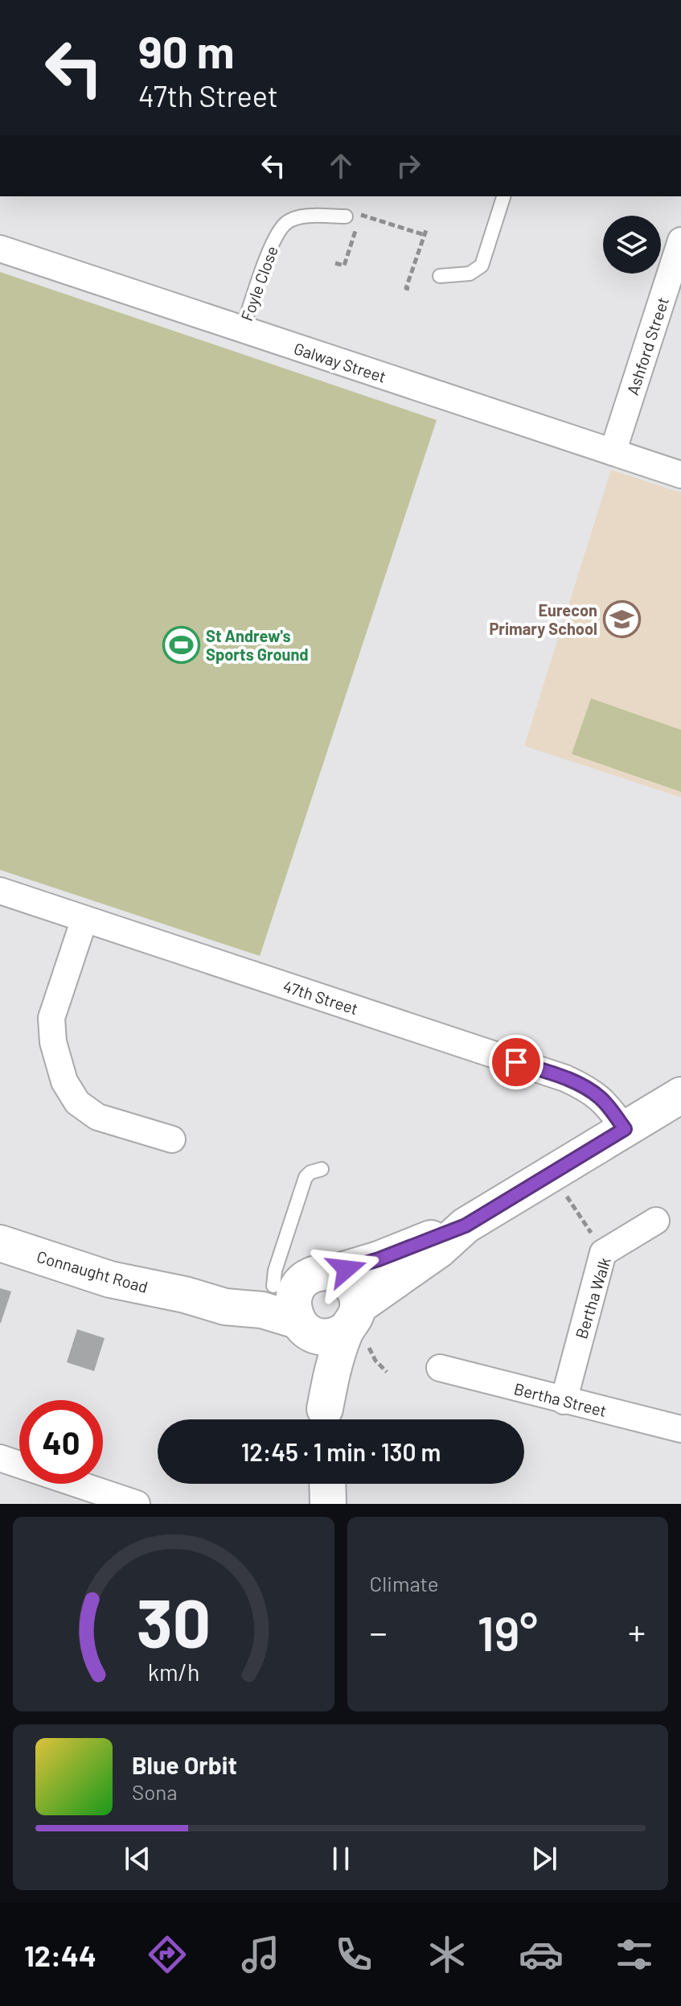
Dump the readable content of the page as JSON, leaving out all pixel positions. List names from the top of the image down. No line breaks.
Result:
{"streets":{"street":["Ashford Street","Galway Street","47th Street","Connaught Road","Bertha Walk","Bertha Street"],"lane":["Foyle Close"]},"crossings":[["Foyle Close","Galway Street"],["Ashford Street","Galway Street"],["47th Street","Connaught Road"],["Bertha Walk","Bertha Street"]],"places":{"school or university":["Eurecon Primary School"],"sports":["St Andrew's Sports Ground"]},"page":{"turn":["90 m","47th Street"],"limit":"40","trip":"12:45 · 1 min · 130 m","tile":"Climate","heat":["−","19°","+"],"song":["Blue Orbit","Sona"],"tabs":"12:44","gauge":["30","km/h"]}}
